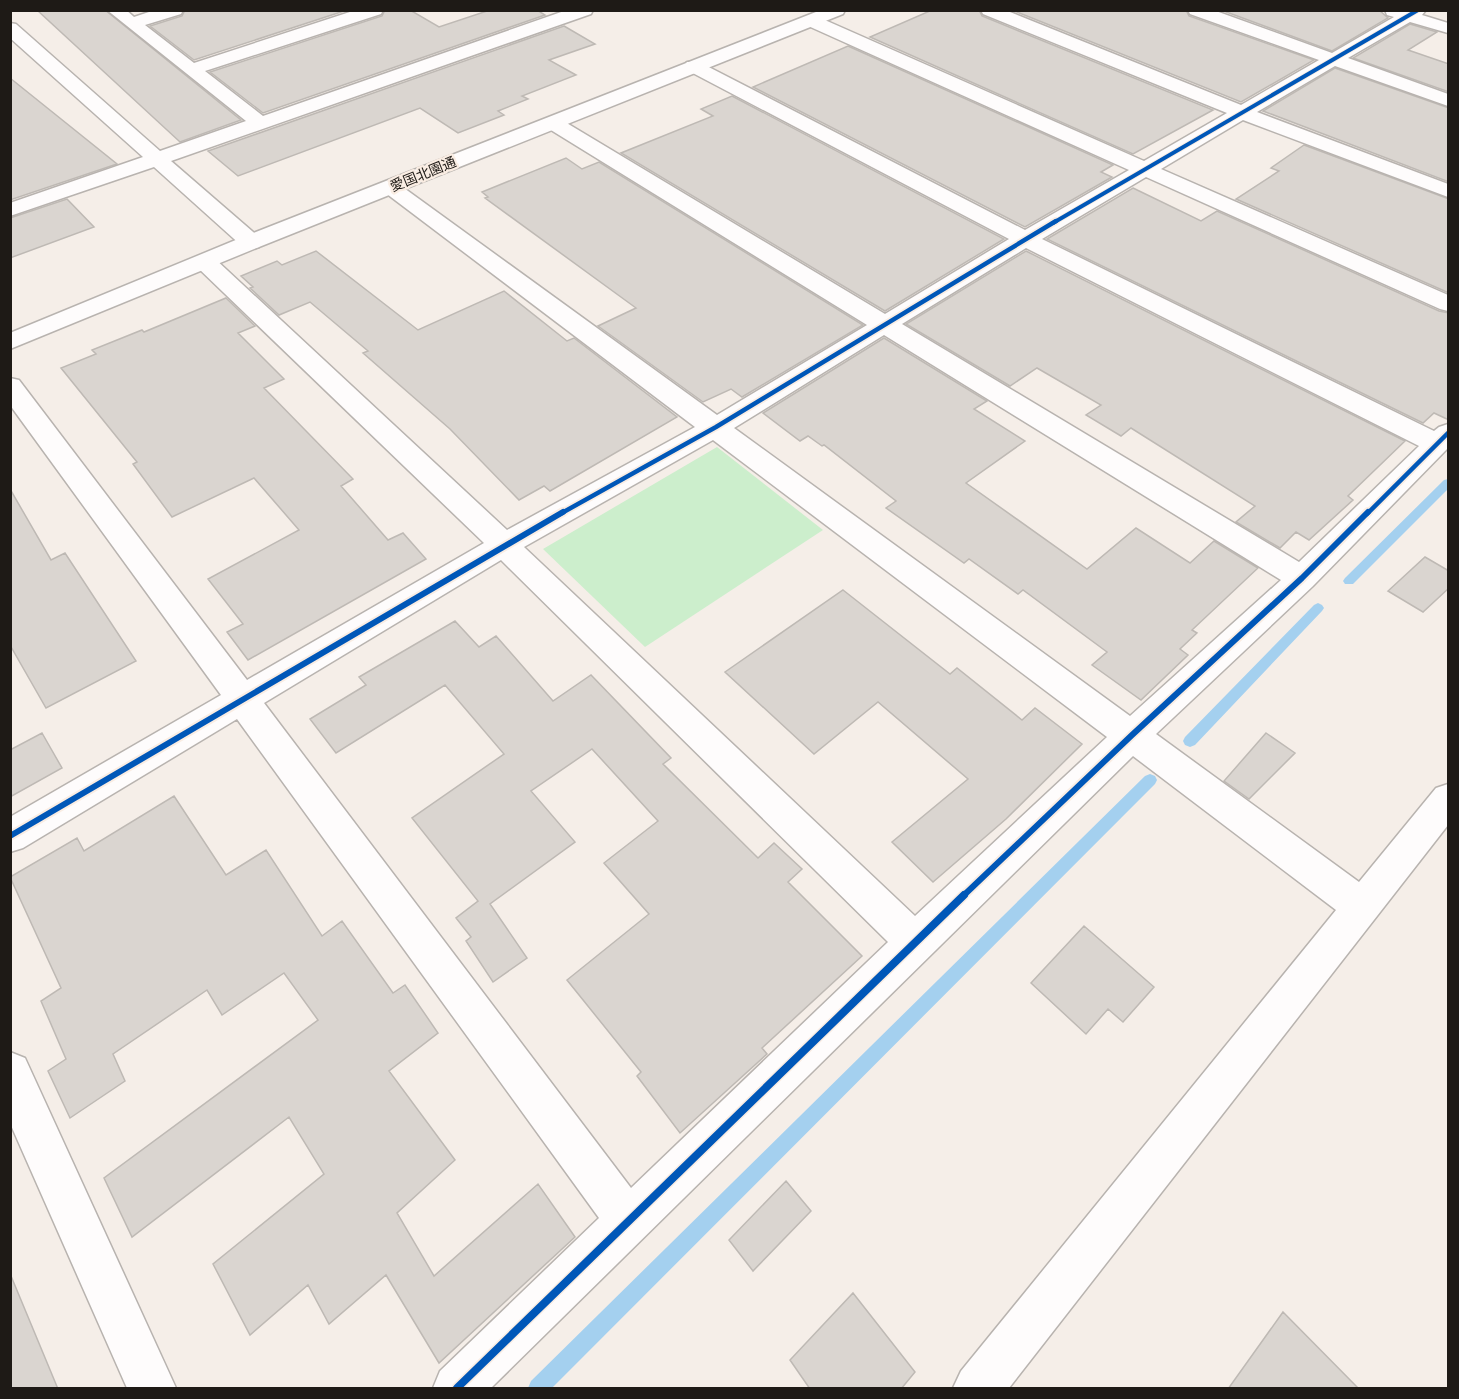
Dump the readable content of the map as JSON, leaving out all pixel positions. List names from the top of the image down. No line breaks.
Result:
{"streets":{"street":["愛国北園通"]}}
